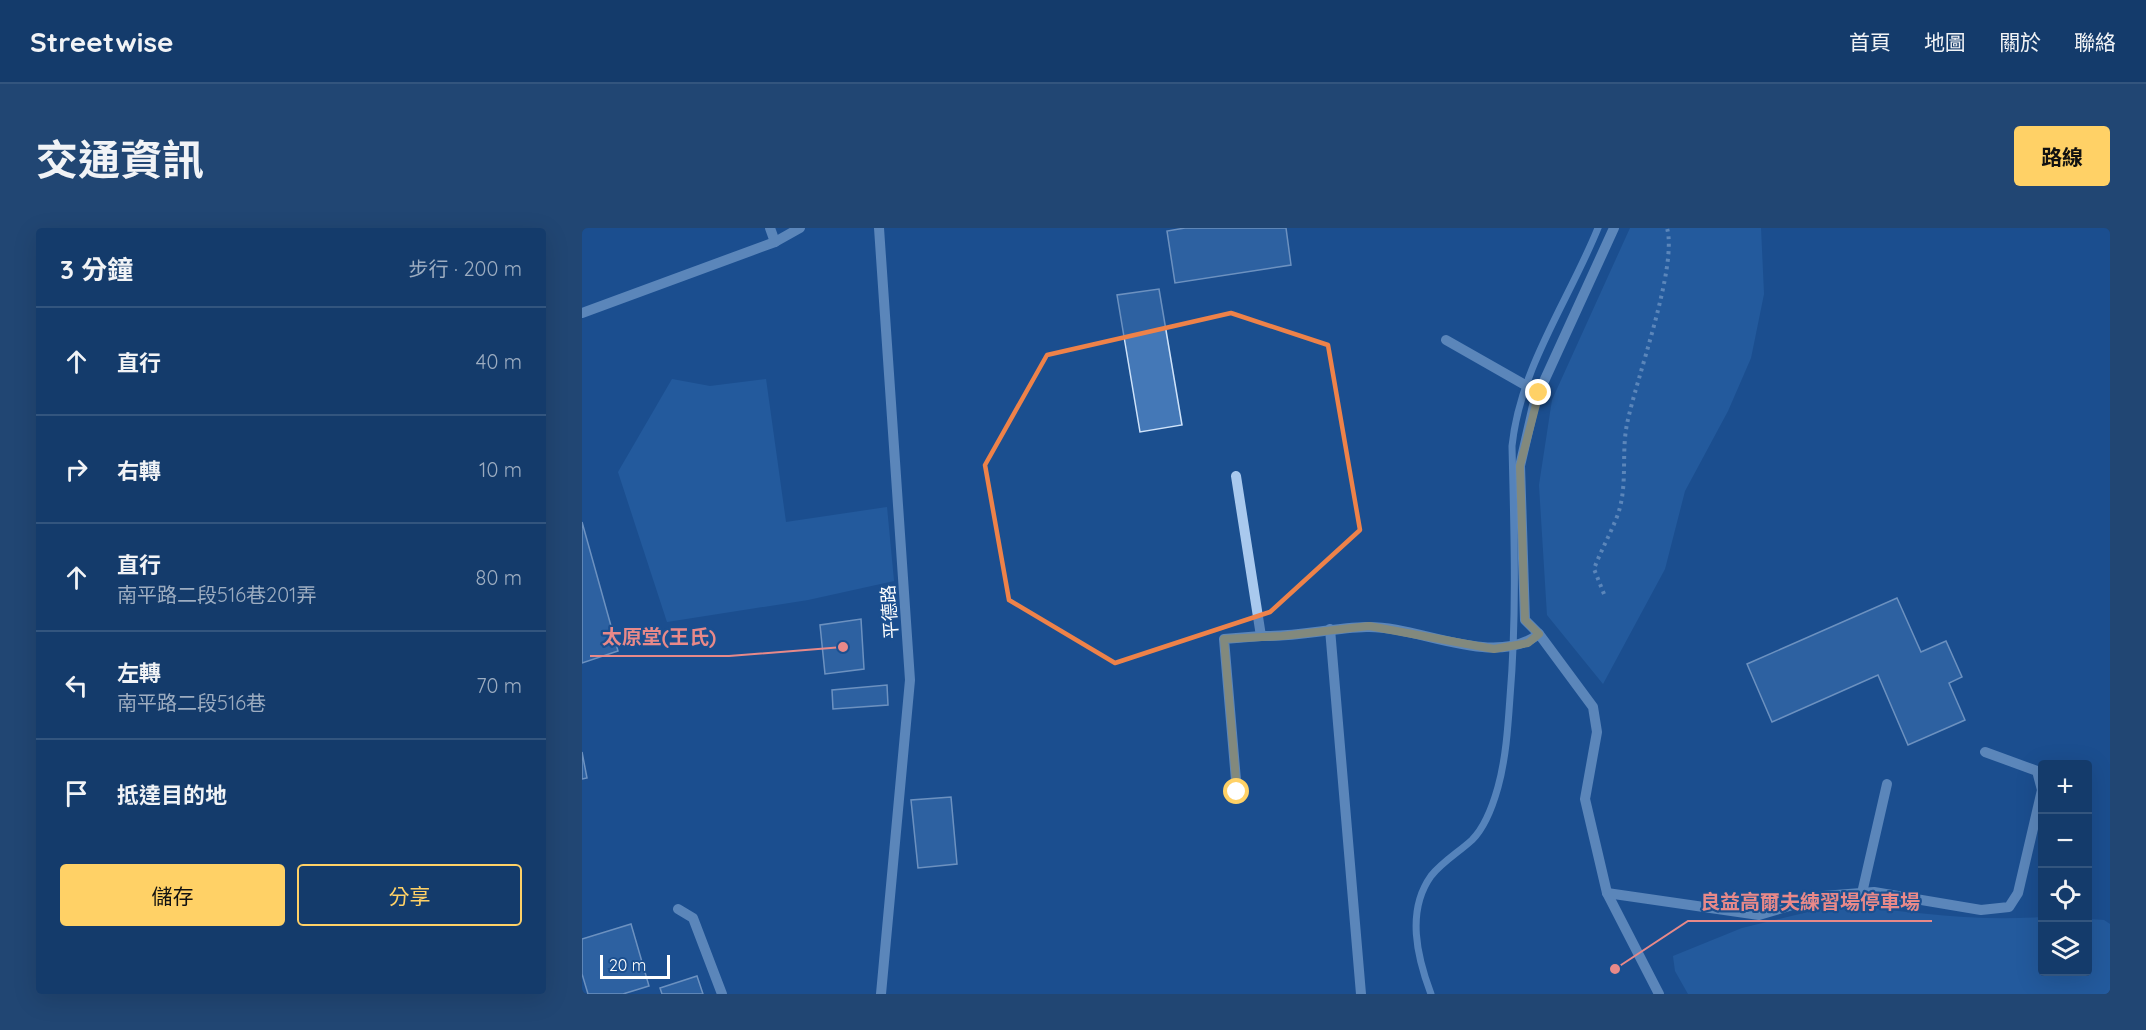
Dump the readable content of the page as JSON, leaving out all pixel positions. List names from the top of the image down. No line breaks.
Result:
{"streets":{"street":["平德路"]},"places":["太原堂(王氏)","良益高爾夫練習場停車場"],"scale_bar":"20 m","page":{"header":"Streetwise","nav":["首頁","地圖","關於","聯絡"],"title":"交通資訊","buttons":["路線",["儲存","分享"]],"heading":["3 分鐘","步行 · 200 m"],"list":[["直行","40 m"],["右轉","10 m"],["直行","南平路二段516巷201弄","80 m"],["左轉","南平路二段516巷","70 m"],"抵達目的地"],"map_buttons":["+","−"],"scale":"20 m"}}
